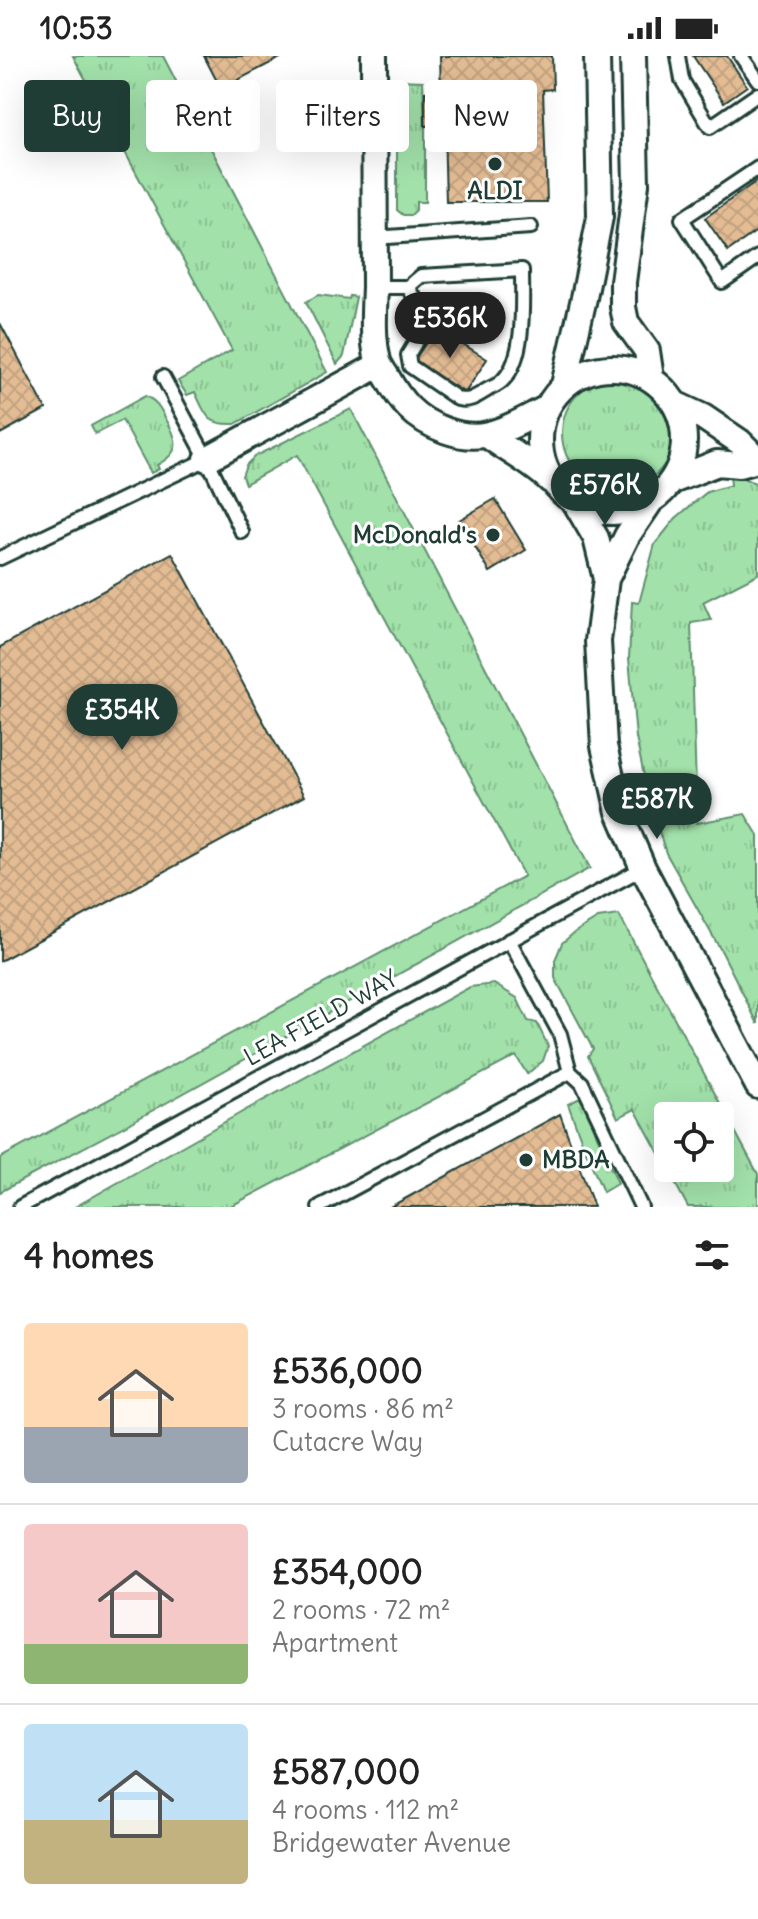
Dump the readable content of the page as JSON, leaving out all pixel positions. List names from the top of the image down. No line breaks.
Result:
{"streets":{"lane":["LEA FIELD WAY"]},"places":["ALDI","McDonald's","MBDA"],"page":{"status":"10:53","chip":["Buy","Rent","Filters","New"],"price":["£536K","£576K","£354K","£587K"],"heading":"4 homes","list":[{"name":"£536,000","note":"3 rooms · 86 m² · Cutacre Way"},{"name":"£354,000","note":"2 rooms · 72 m² · Apartment"},{"name":"£587,000","note":"4 rooms · 112 m² · Bridgewater Avenue"}]}}
